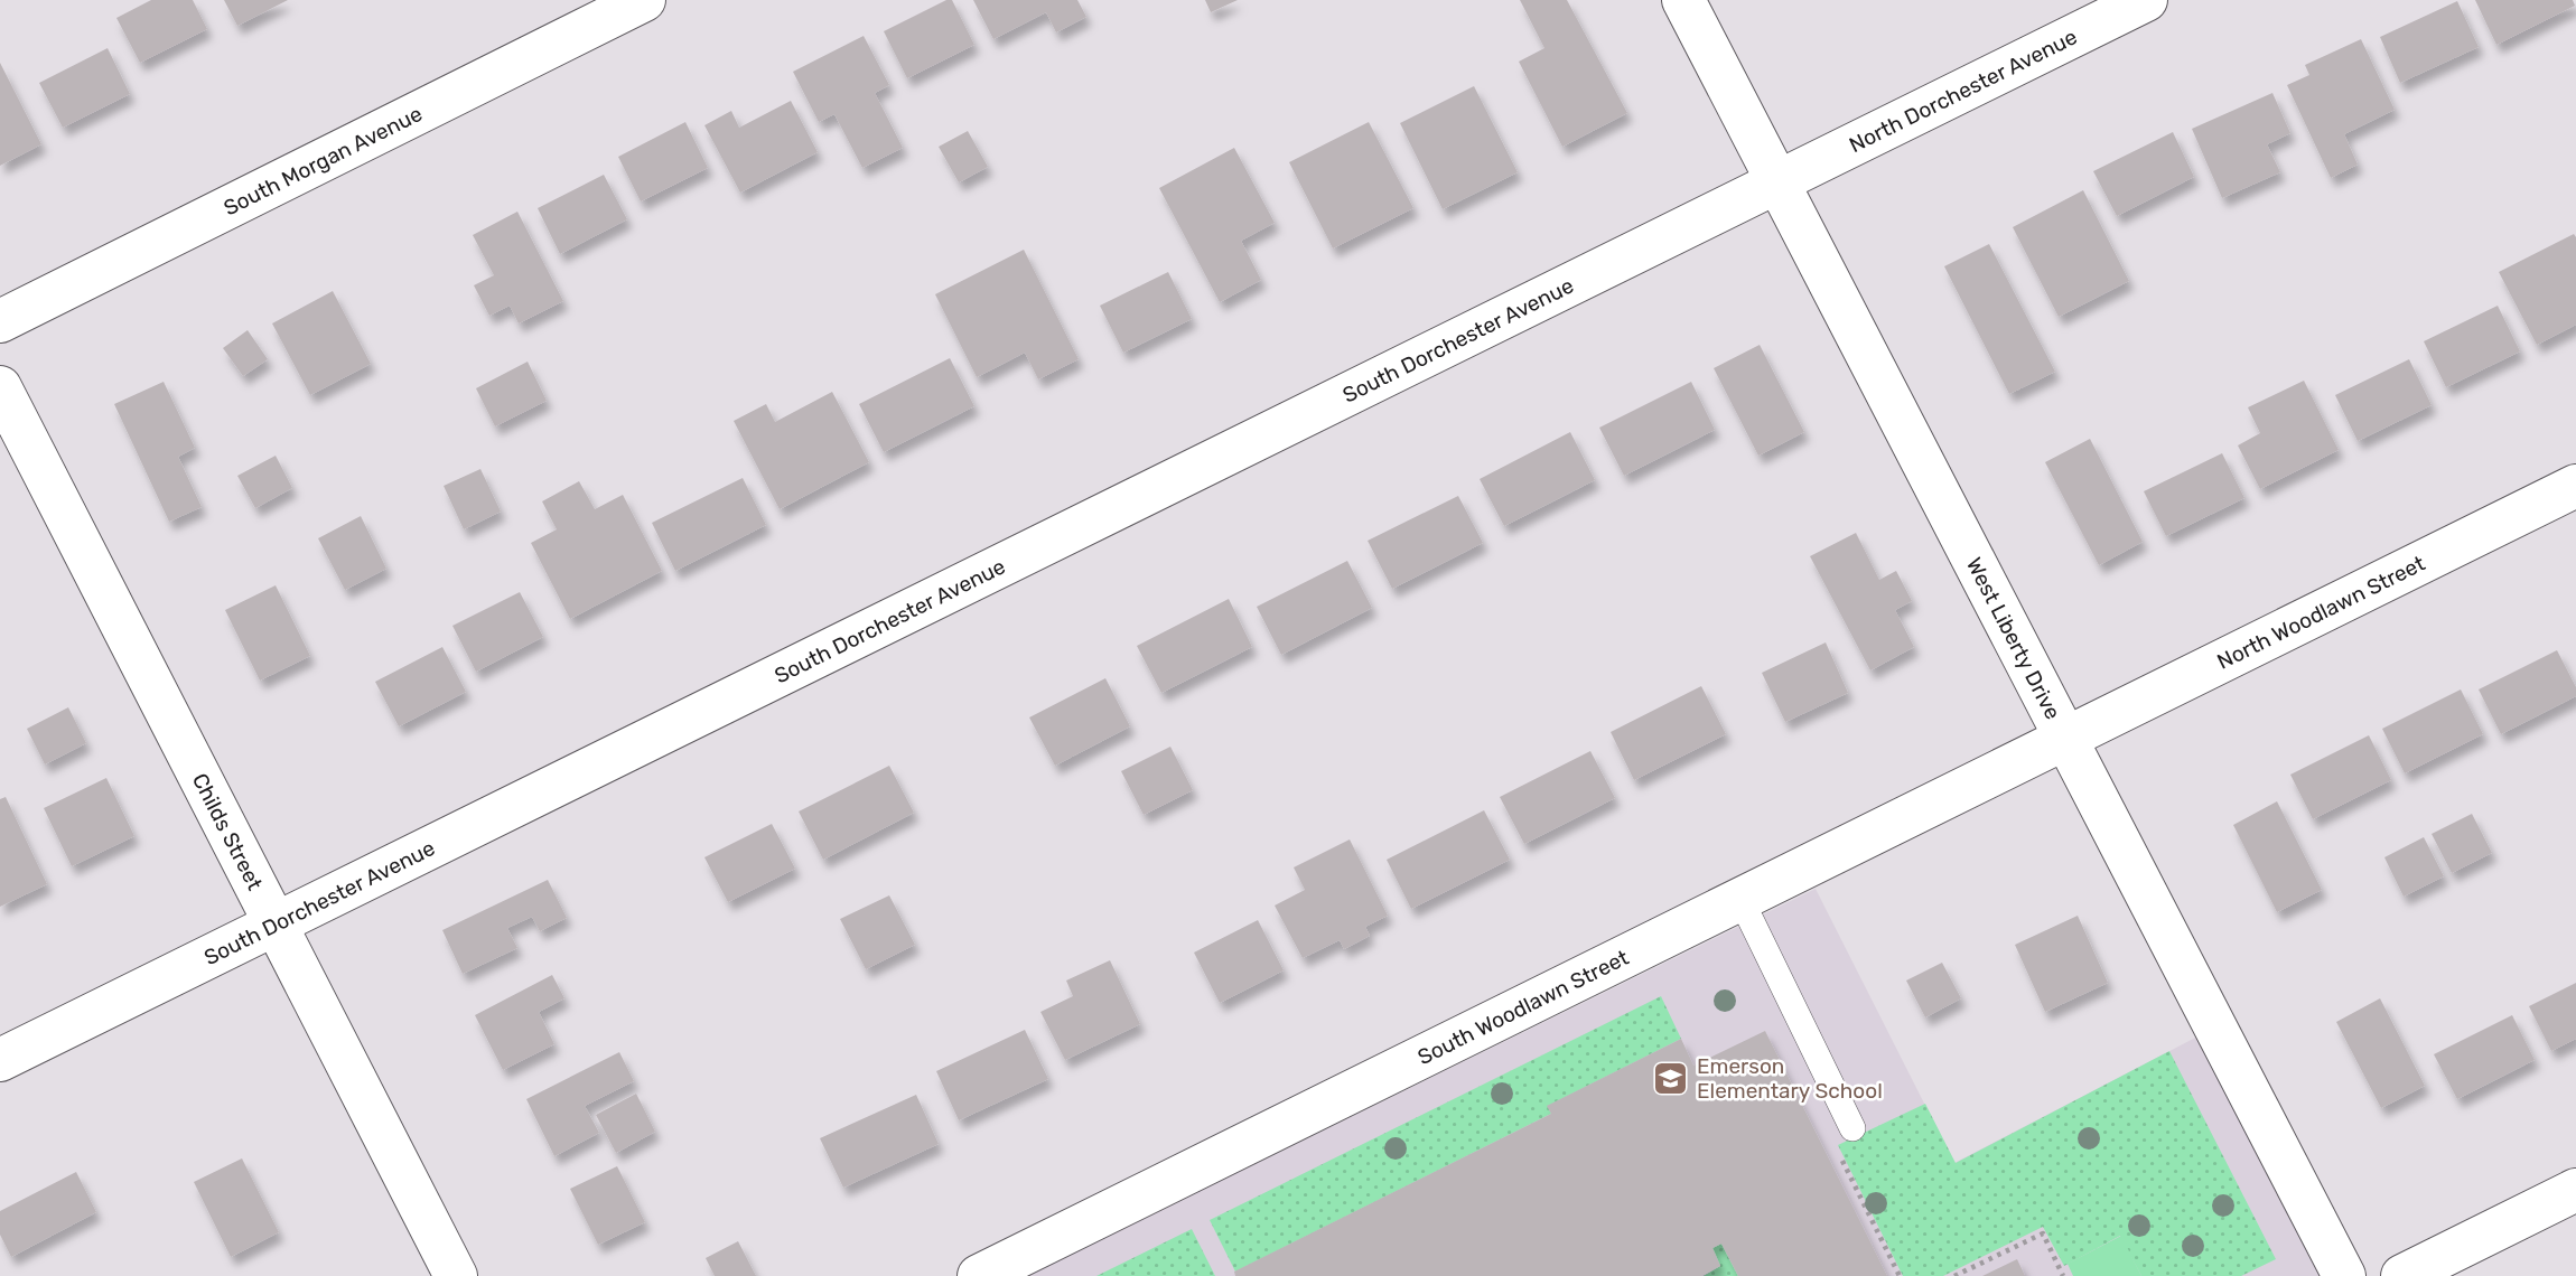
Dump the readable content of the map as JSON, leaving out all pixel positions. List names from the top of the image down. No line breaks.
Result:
{"streets":{"street":["North Dorchester Avenue","South Morgan Avenue","South Dorchester Avenue","North Woodlawn Street","West Liberty Drive","Childs Street","South Woodlawn Street"]},"crossings":[["North Dorchester Avenue","South Dorchester Avenue"],["North Dorchester Avenue","West Liberty Drive"],["South Dorchester Avenue","West Liberty Drive"],["South Dorchester Avenue","Childs Street"],["North Woodlawn Street","West Liberty Drive"],["North Woodlawn Street","South Woodlawn Street"],["West Liberty Drive","South Woodlawn Street"]],"places":{"school or university":["Emerson Elementary School"]}}
